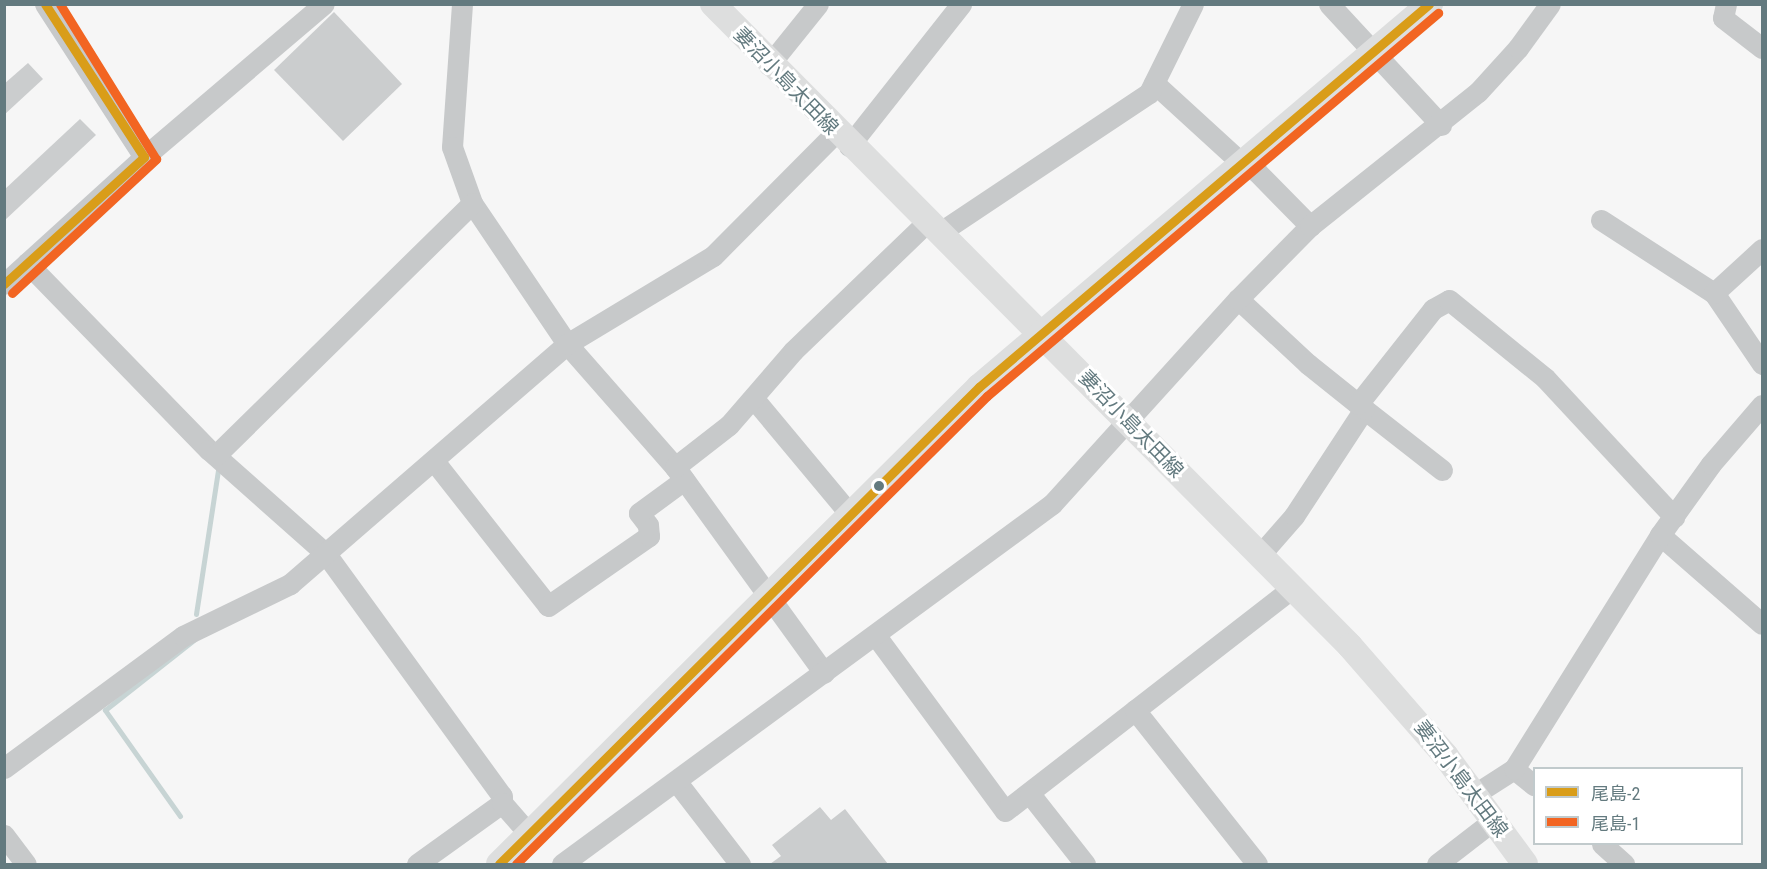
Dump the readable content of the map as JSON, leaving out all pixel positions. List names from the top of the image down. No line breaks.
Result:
{"streets":{"main road":["妻沼小島太田線"]},"lines":["transit line 尾島-2","transit line 尾島-1"],"legend":["尾島-2","尾島-1"]}
